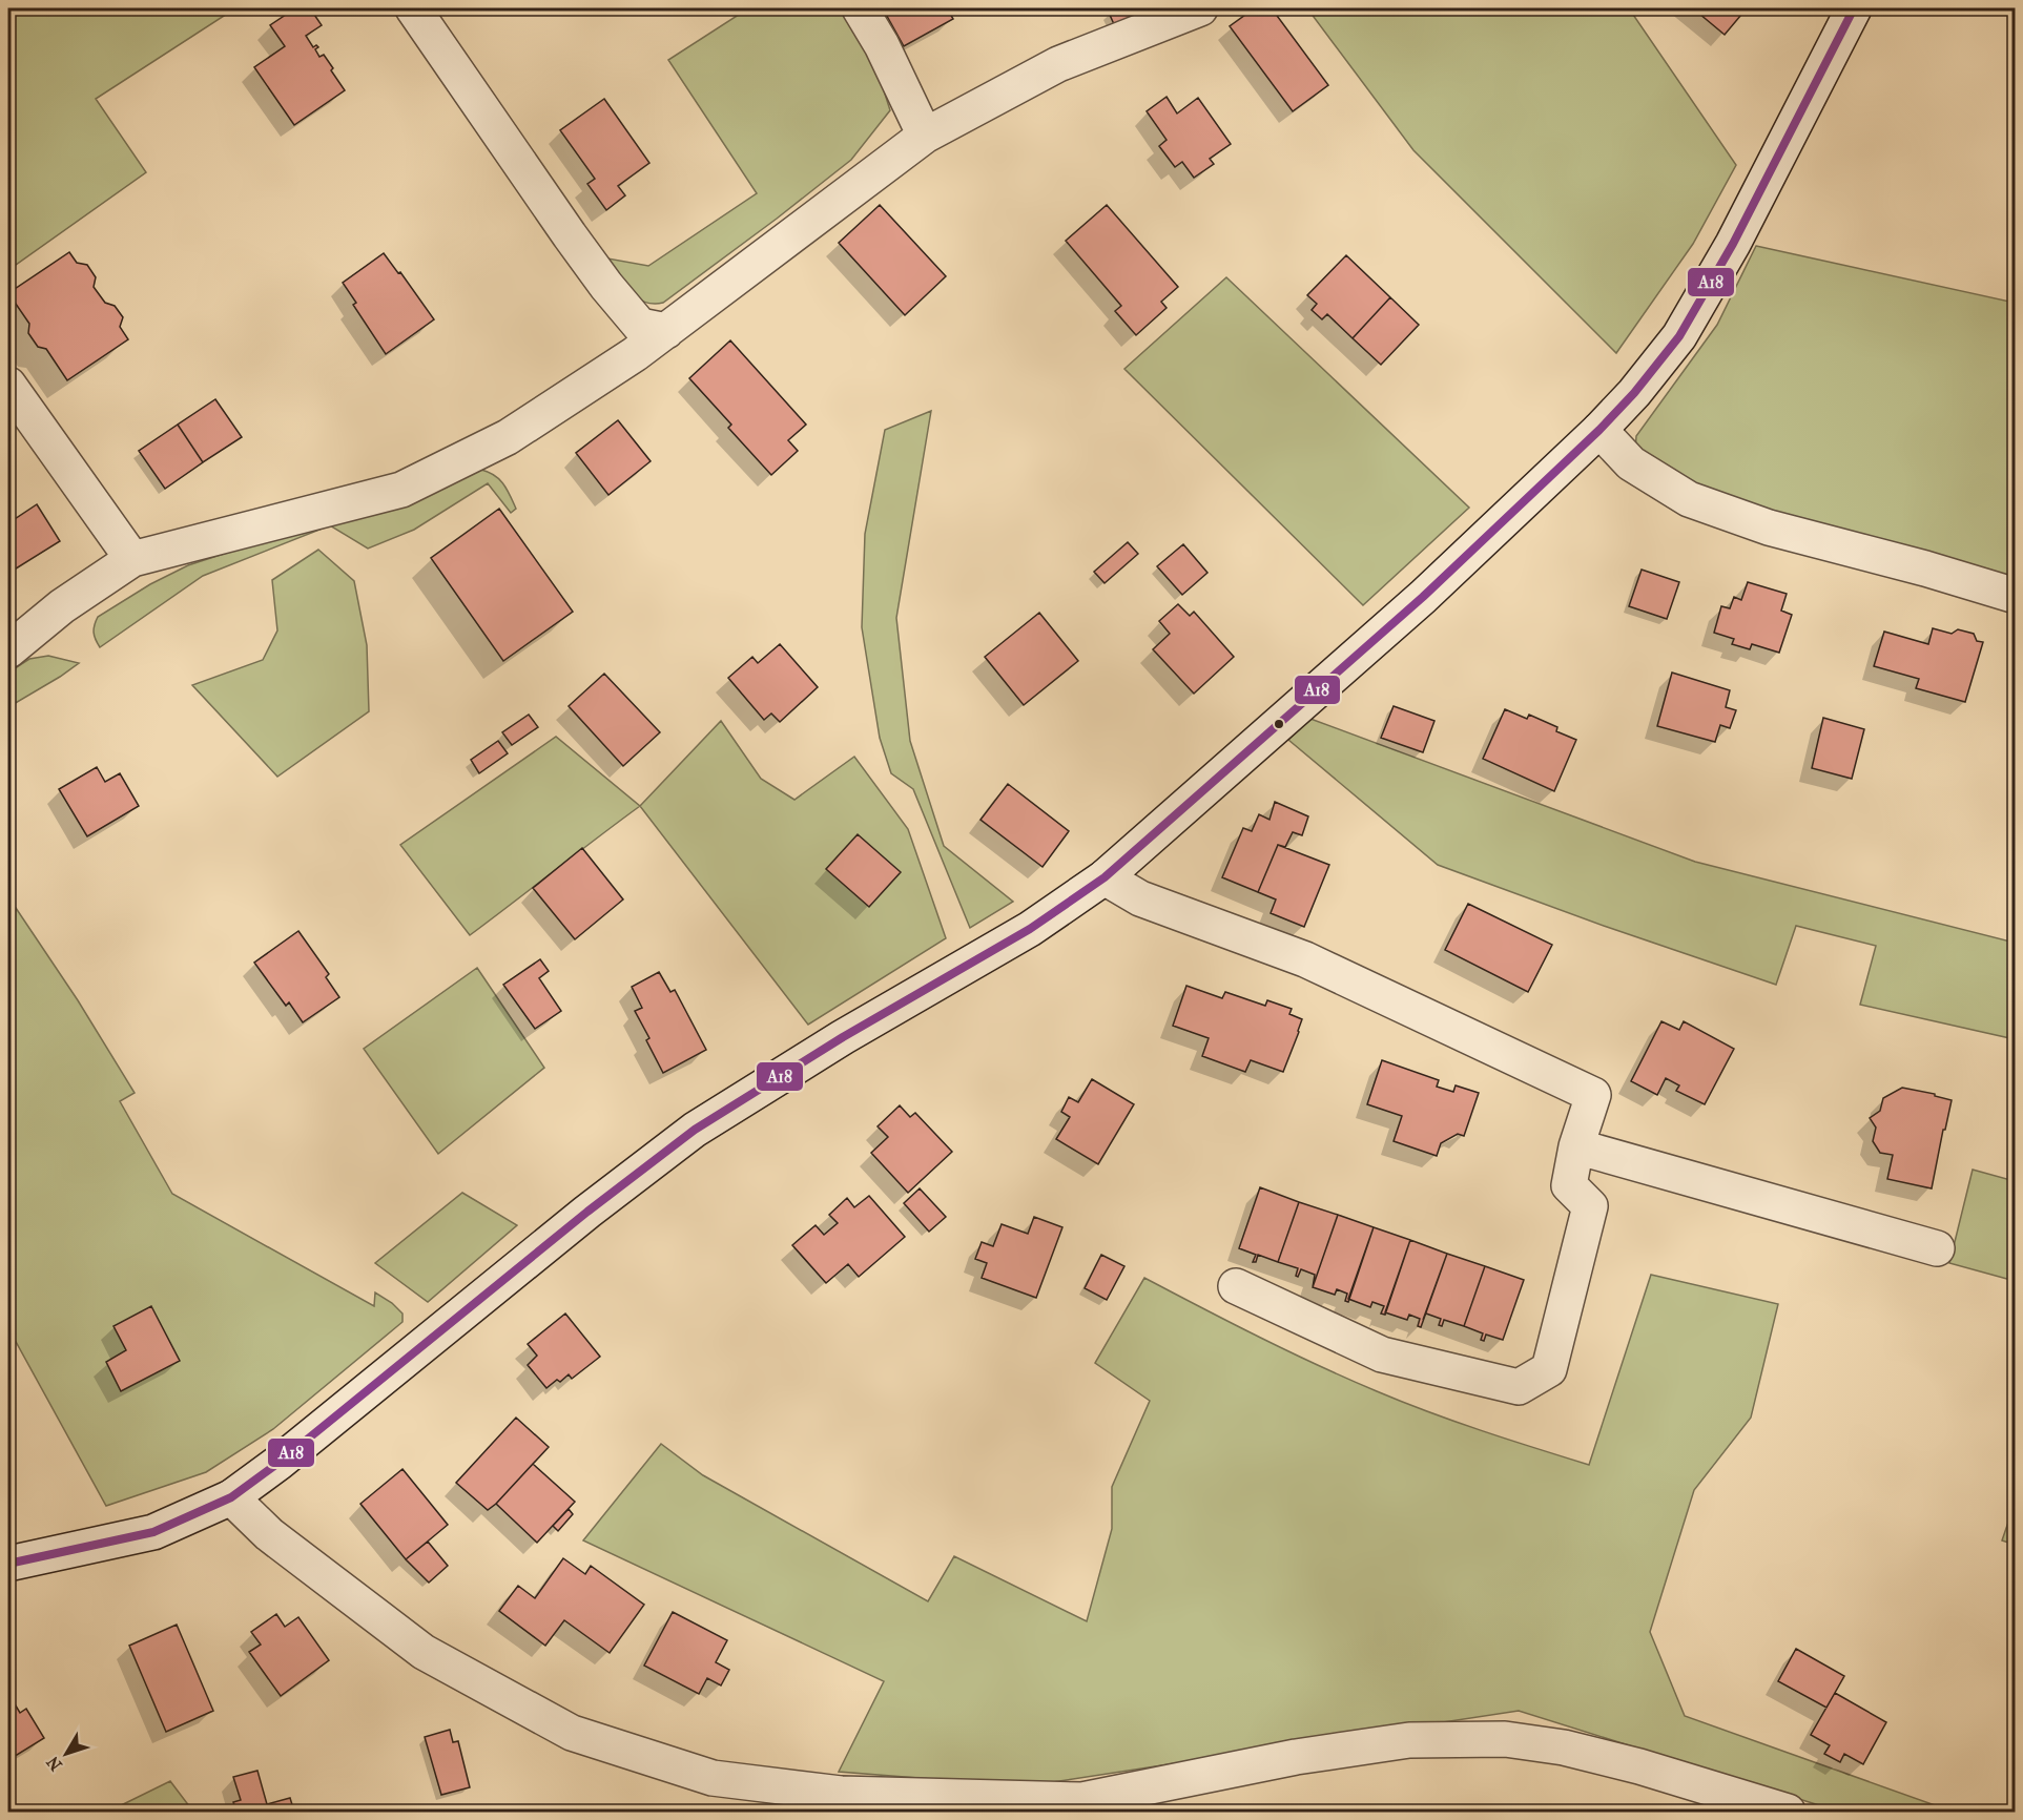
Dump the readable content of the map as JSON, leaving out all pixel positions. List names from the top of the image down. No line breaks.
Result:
{"lines":["transit line A18"],"north":"bottom left"}
